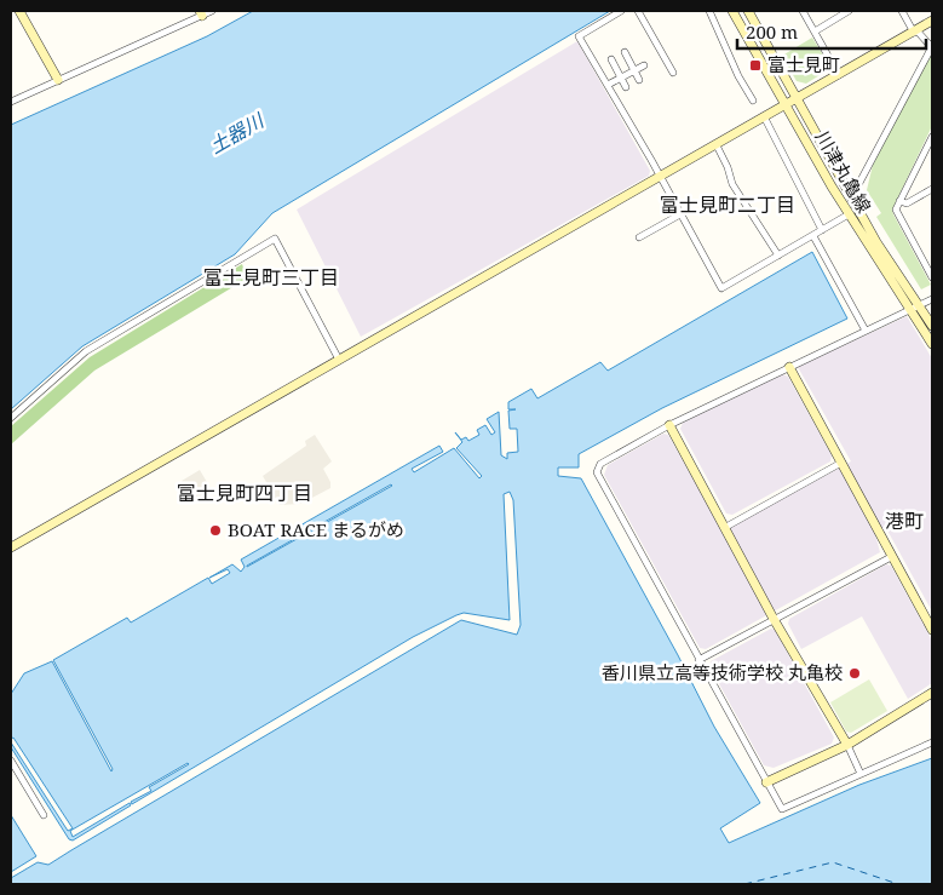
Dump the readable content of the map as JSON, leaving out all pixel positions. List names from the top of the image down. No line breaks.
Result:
{"streets":{"street":["川津丸亀線"]},"districts":["富士見町二丁目","富士見町三丁目","富士見町四丁目","港町"],"water":["土器川"],"places":{"transit":["富士見町"],"other":["BOAT RACE まるがめ","香川県立高等技術学校 丸亀校"]},"scale_bar":"200 m"}
